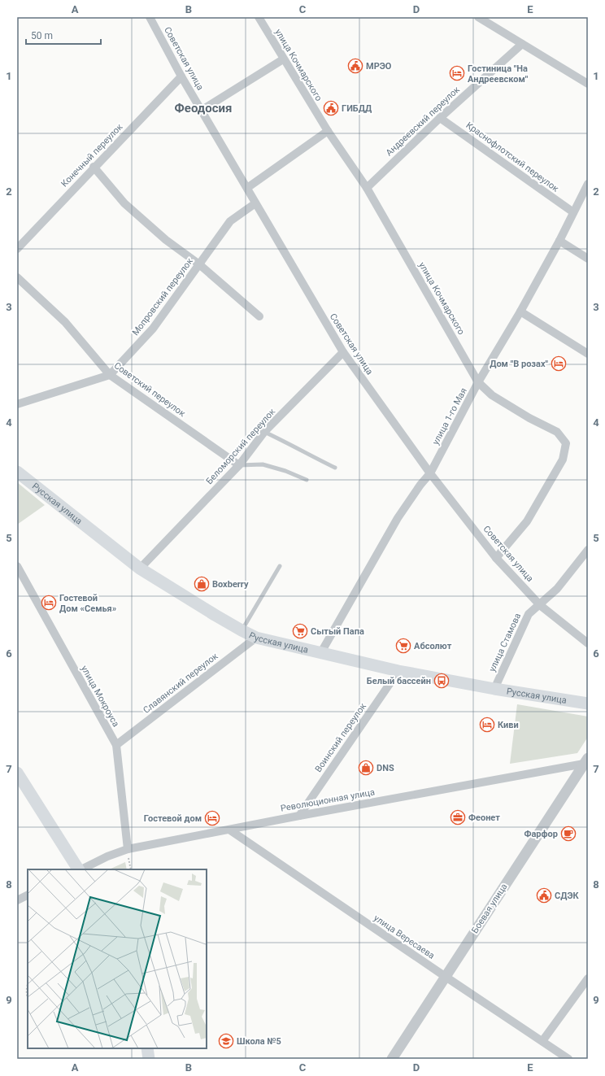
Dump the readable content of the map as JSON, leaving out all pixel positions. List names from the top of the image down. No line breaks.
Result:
{"streets":{"main road":["Русская улица"],"street":["Советская улица","улица Кочмарского","Андреевский переулок","Конечный переулок","Краснофлотский переулок","Мопровский переулок","Советский переулок","улица 1-го Мая","Беломорский переулок","улица Стамова","Славянский переулок","улица Мокроуса","Воинский переулок","Революционная улица","Боевая улица","улица Вересаева"]},"crossings":[["Советская улица","улица Кочмарского"],["Советская улица","Конечный переулок"],["Советская улица","Мопровский переулок"],["Советская улица","улица 1-го Мая"],["Советская улица","Беломорский переулок"],["Советская улица","улица Стамова"],["улица Кочмарского","Андреевский переулок"],["улица Кочмарского","улица 1-го Мая"],["Андреевский переулок","Краснофлотский переулок"],["Краснофлотский переулок","улица 1-го Мая"],["Мопровский переулок","Советский переулок"],["Советский переулок","Беломорский переулок"],["улица 1-го Мая","Русская улица"],["Беломорский переулок","Русская улица"],["Русская улица","улица Стамова"],["Русская улица","Славянский переулок"],["Русская улица","Воинский переулок"],["Славянский переулок","улица Мокроуса"],["улица Мокроуса","Революционная улица"],["Воинский переулок","Революционная улица"],["Революционная улица","Боевая улица"],["Революционная улица","улица Вересаева"],["Боевая улица","улица Вересаева"]],"districts":["Феодосия"],"places":{"public building":["МРЭО","ГИБДД","СДЭК"],"hotel":["Гостиница \"На Андреевском\"","Дом \"В розах\"","Гостевой Дом «Семья»","Киви","Гостевой дом"],"shop":["Boxberry","DNS"],"supermarket":["Сытый Папа","Абсолют"],"bus stop":["Белый бассейн"],"office":["Феонет"],"cafe":["Фарфор"],"school or university":["Школа №5"]},"scale_bar":"50 m","grid":{"columns":["A","B","C","D","E"],"rows":["1","2","3","4","5","6","7","8","9"]}}
